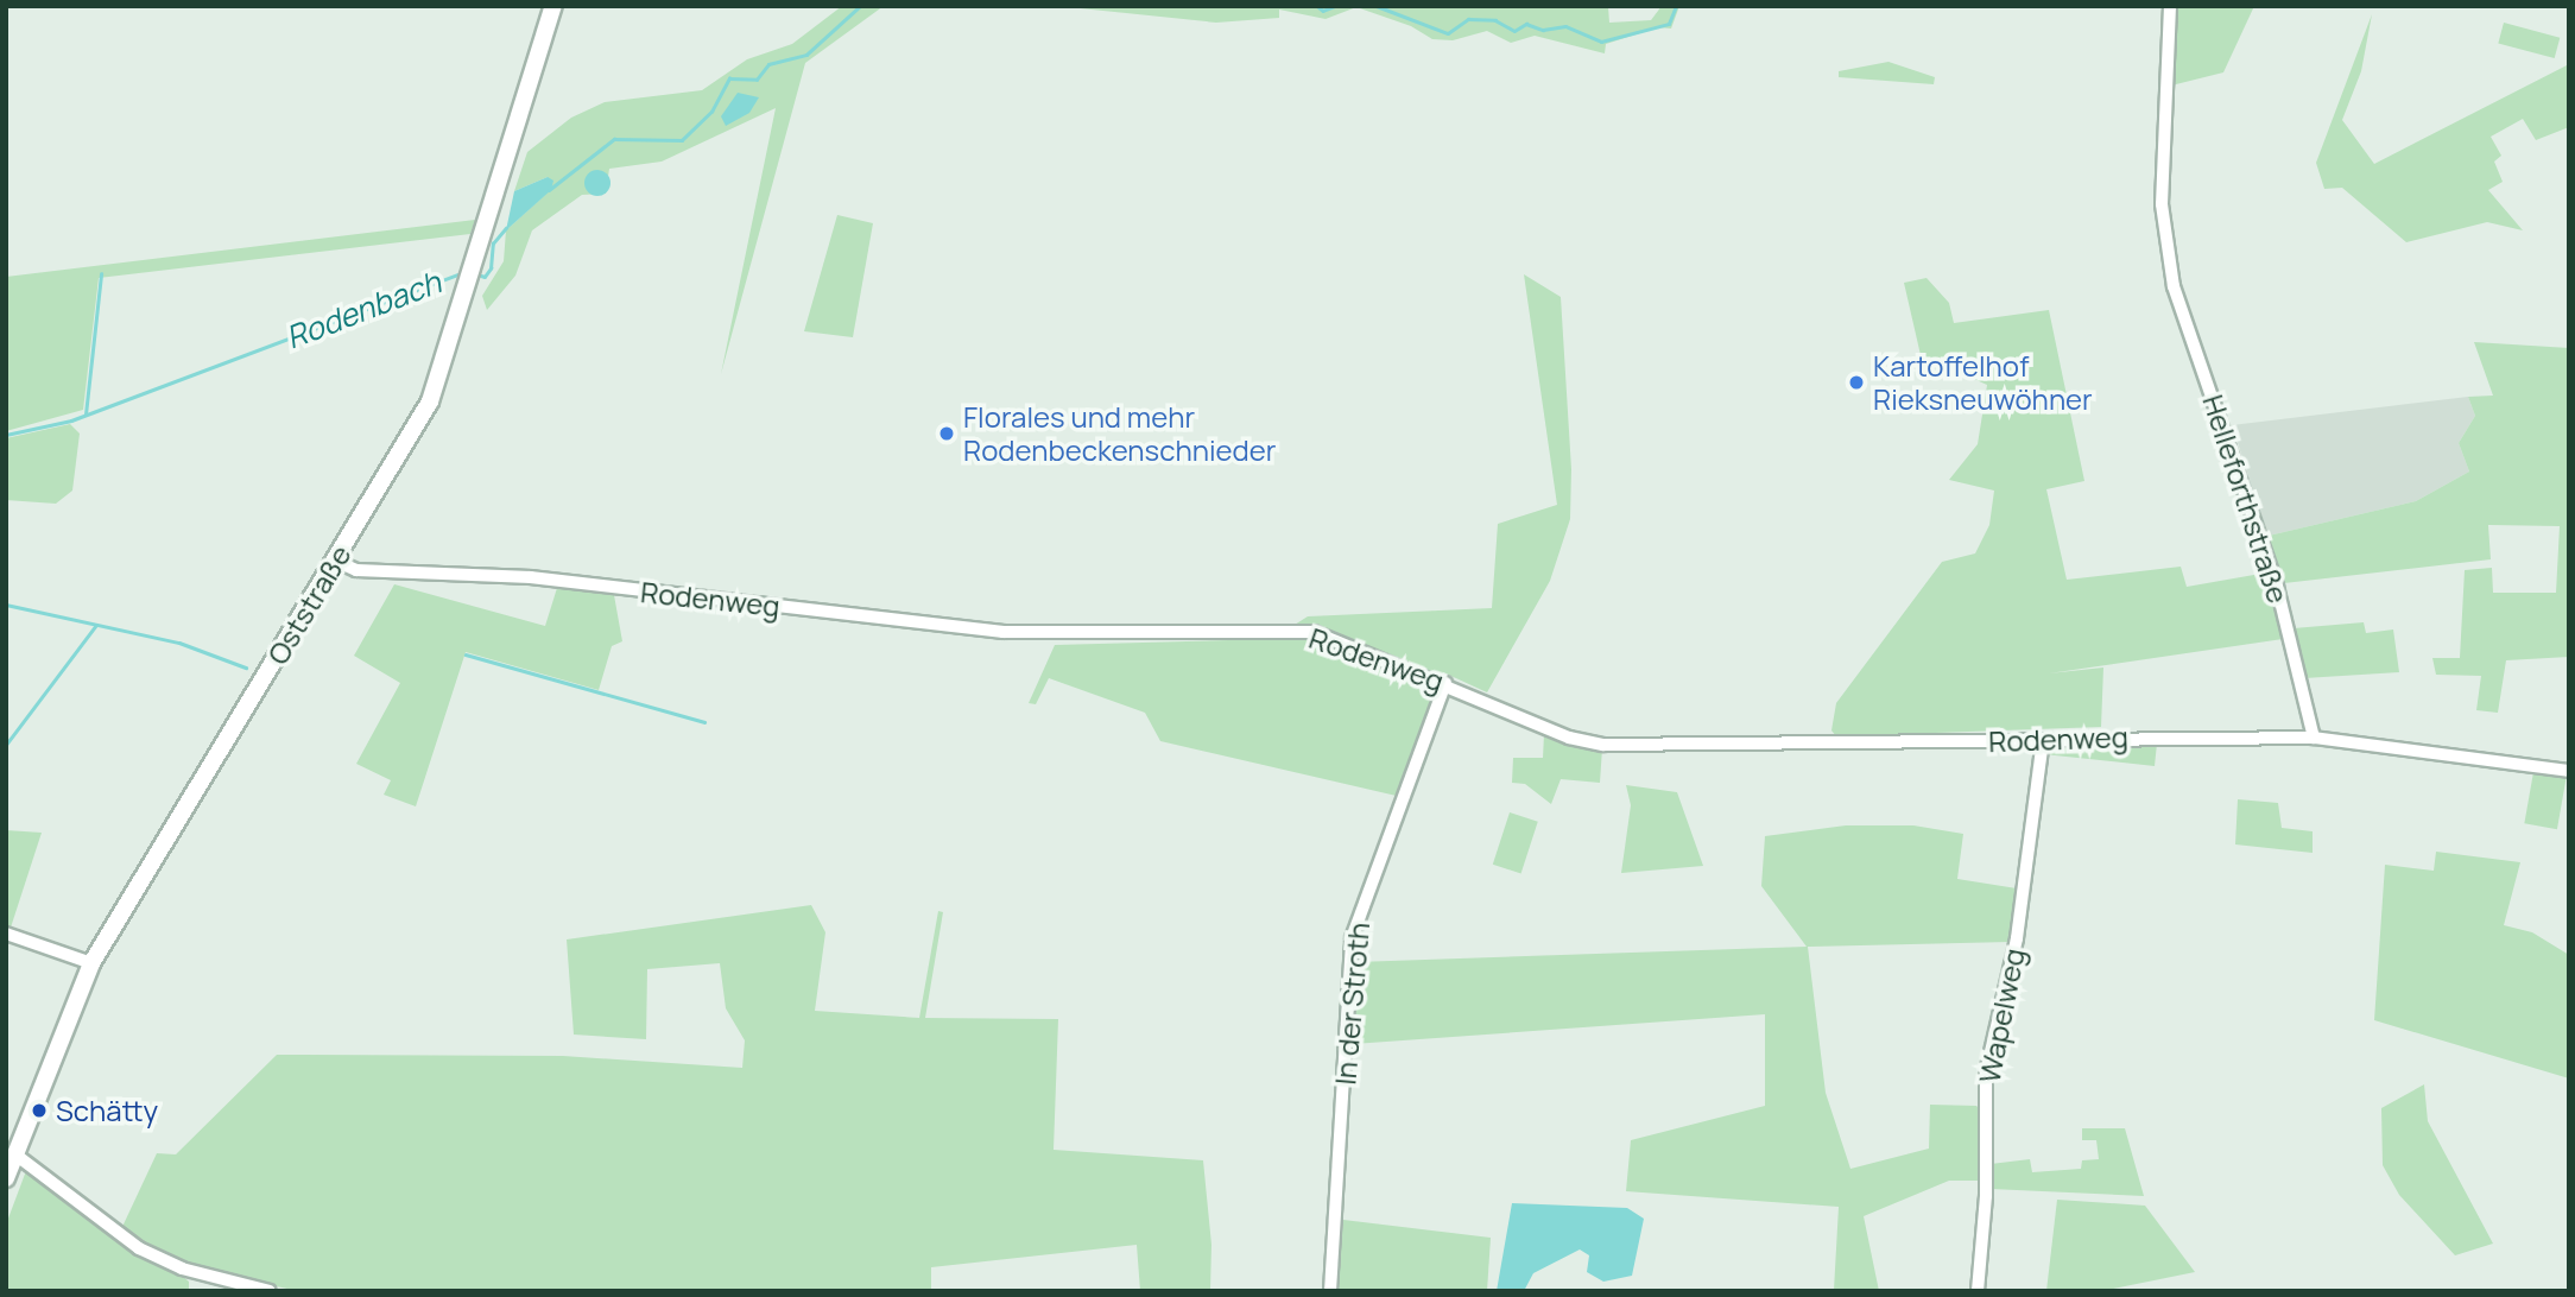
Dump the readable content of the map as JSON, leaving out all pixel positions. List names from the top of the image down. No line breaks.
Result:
{"streets":{"main road":["Oststraße"],"street":["Helleforthstraße","Rodenweg","In der Stroth","Wapelweg"]},"crossings":[["Helleforthstraße","Rodenweg"],["Rodenweg","Oststraße"],["Rodenweg","In der Stroth"],["Rodenweg","Wapelweg"]],"water":["Rodenbach"],"places":["Kartoffelhof Rieksneuwöhner","Florales und mehr Rodenbeckenschnieder","Schätty"]}
